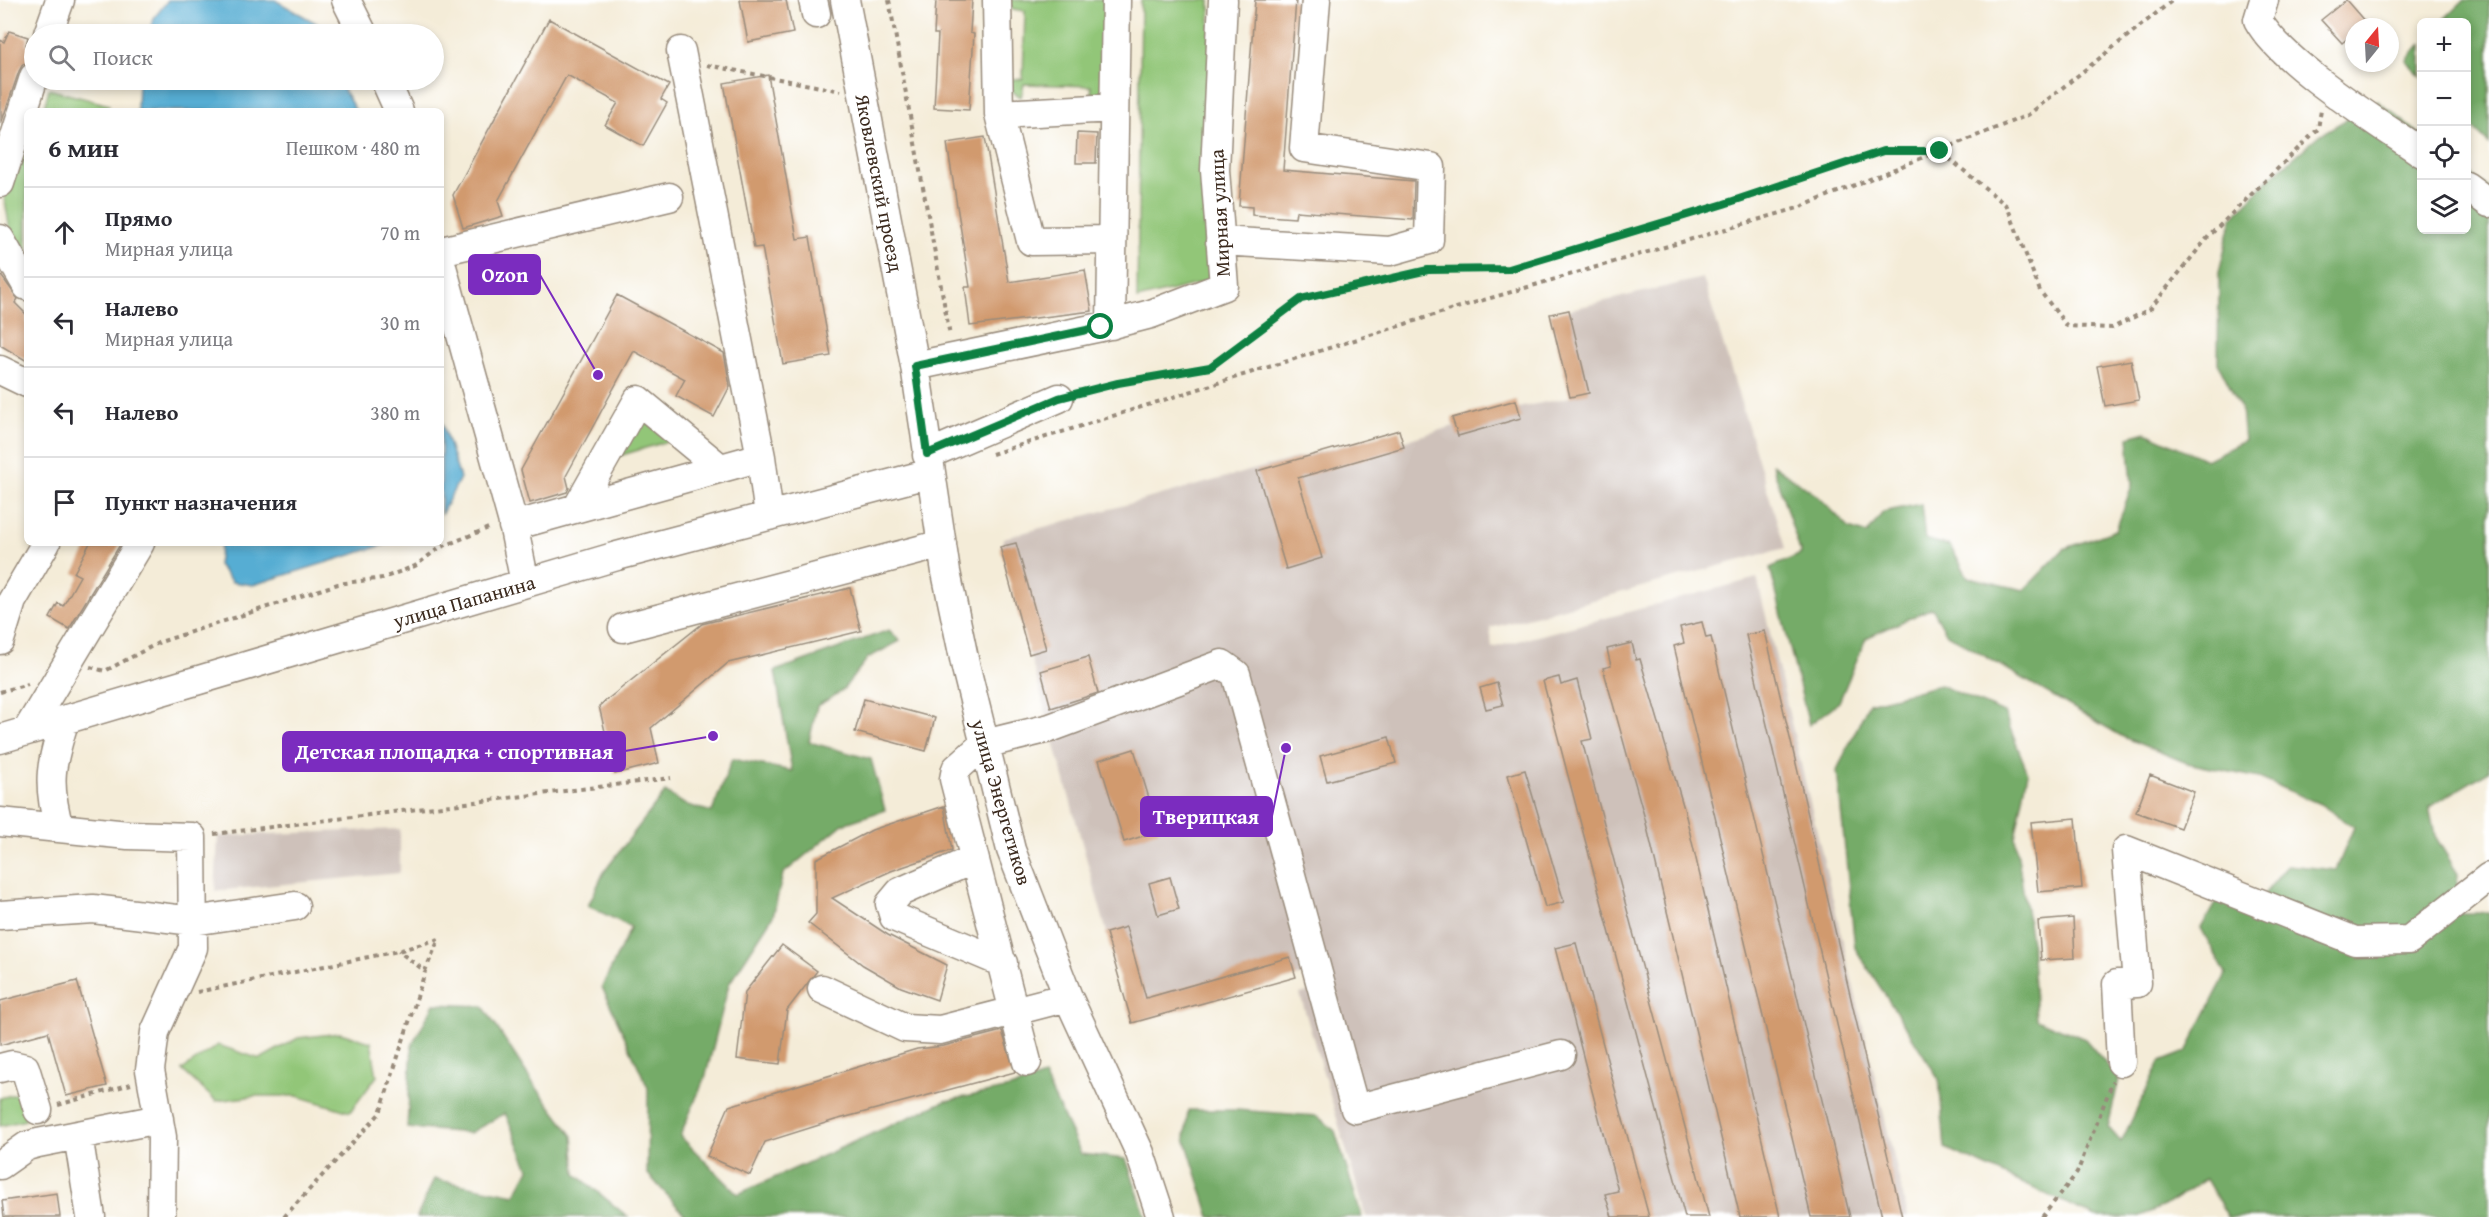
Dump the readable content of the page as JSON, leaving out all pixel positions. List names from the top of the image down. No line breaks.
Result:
{"streets":{"street":["Яковлевский проезд","Мирная улица","улица Папанина","улица Энергетиков"]},"crossings":[["Яковлевский проезд","Мирная улица"],["улица Папанина","улица Энергетиков"]],"places":["Ozon","Детская площадка + спортивная","Тверицкая"],"north":"top","page":{"map_buttons":["+","−"],"search":"Поиск","heading":["6 мин","Пешком · 480 m"],"list":[["Прямо","Мирная улица","70 m"],["Налево","Мирная улица","30 m"],["Налево","380 m"],"Пункт назначения"]}}
